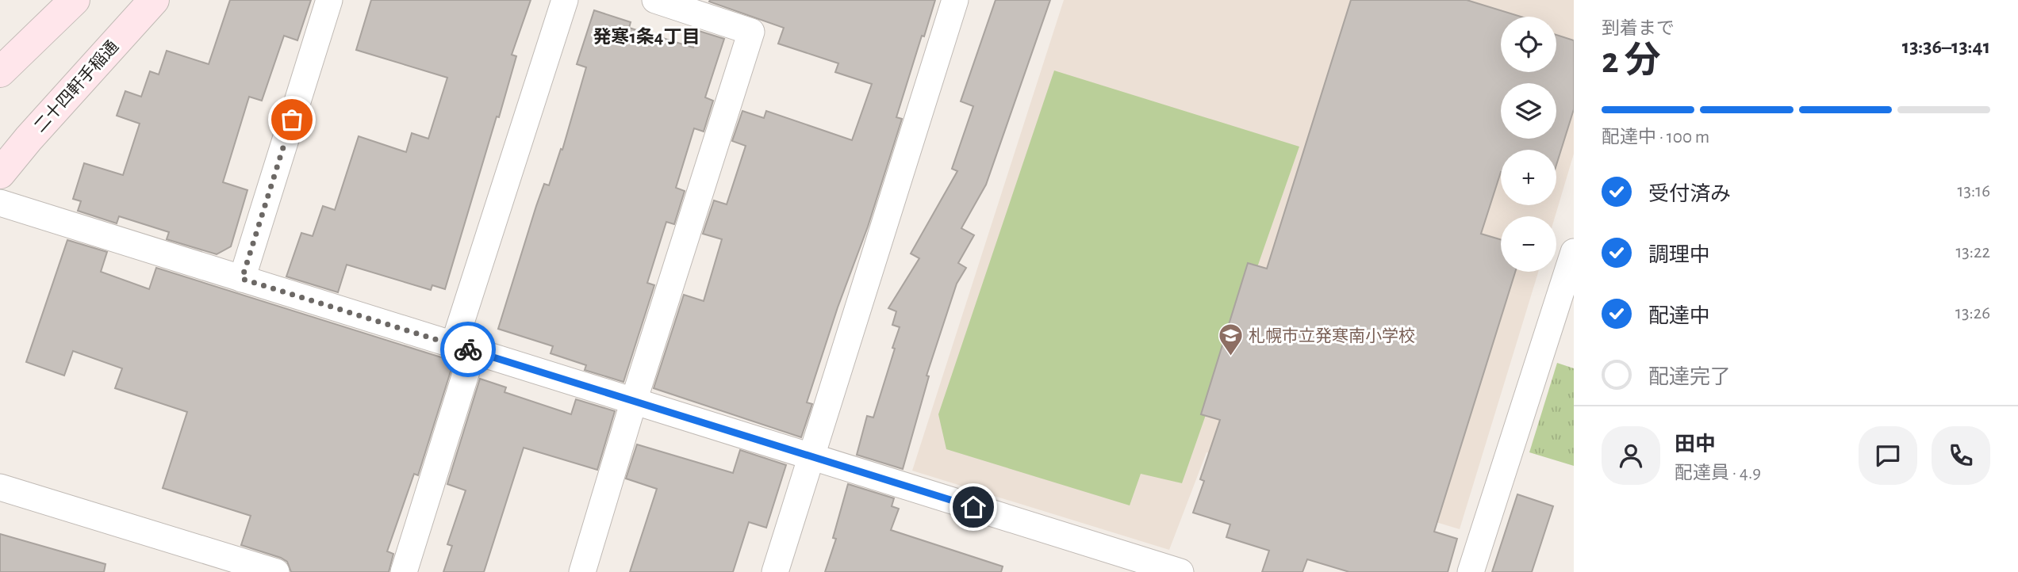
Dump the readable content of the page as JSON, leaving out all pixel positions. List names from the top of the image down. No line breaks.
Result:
{"streets":{"street":["二十四軒手稲通"]},"districts":["発寒1条4丁目"],"places":{"school or university":["札幌市立発寒南小学校"]},"page":{"heading":["2 分","到着まで","13:36–13:41"],"panel":["田中","配達員 · 4.9"],"map_buttons":["+","−"],"bar":"配達中 · 100 m","list":[["受付済み","13:16"],["調理中","13:22"],["配達中","13:26"],"配達完了"]}}
